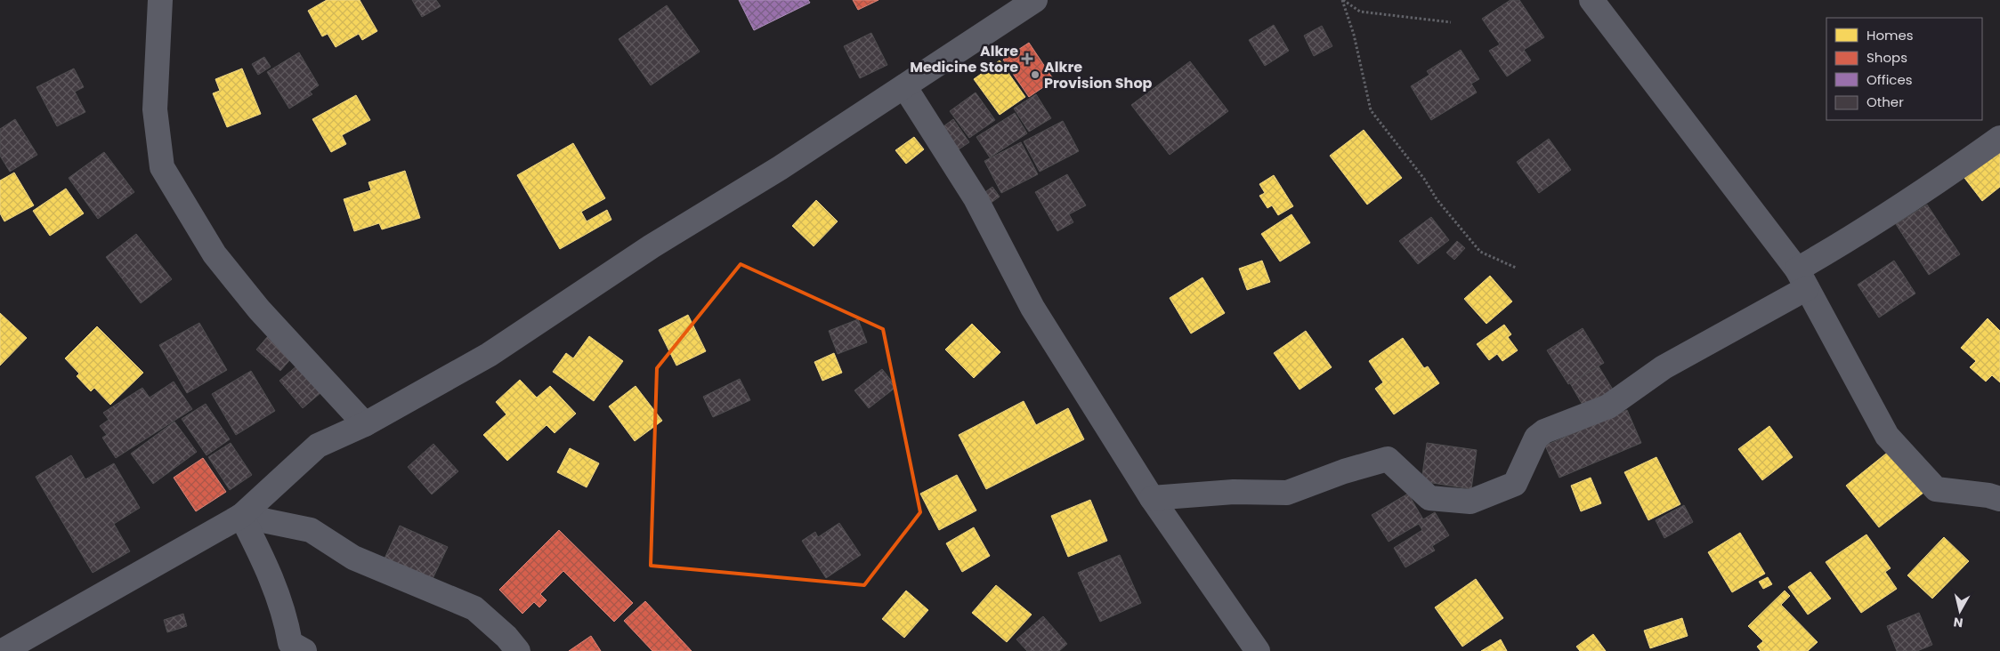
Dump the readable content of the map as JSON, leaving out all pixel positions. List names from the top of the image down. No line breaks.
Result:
{"places":{"health":["Alkre Medicine Store"],"other":["Alkre Provision Shop"]},"legend":["Homes","Shops","Offices","Other"],"north":"bottom"}
